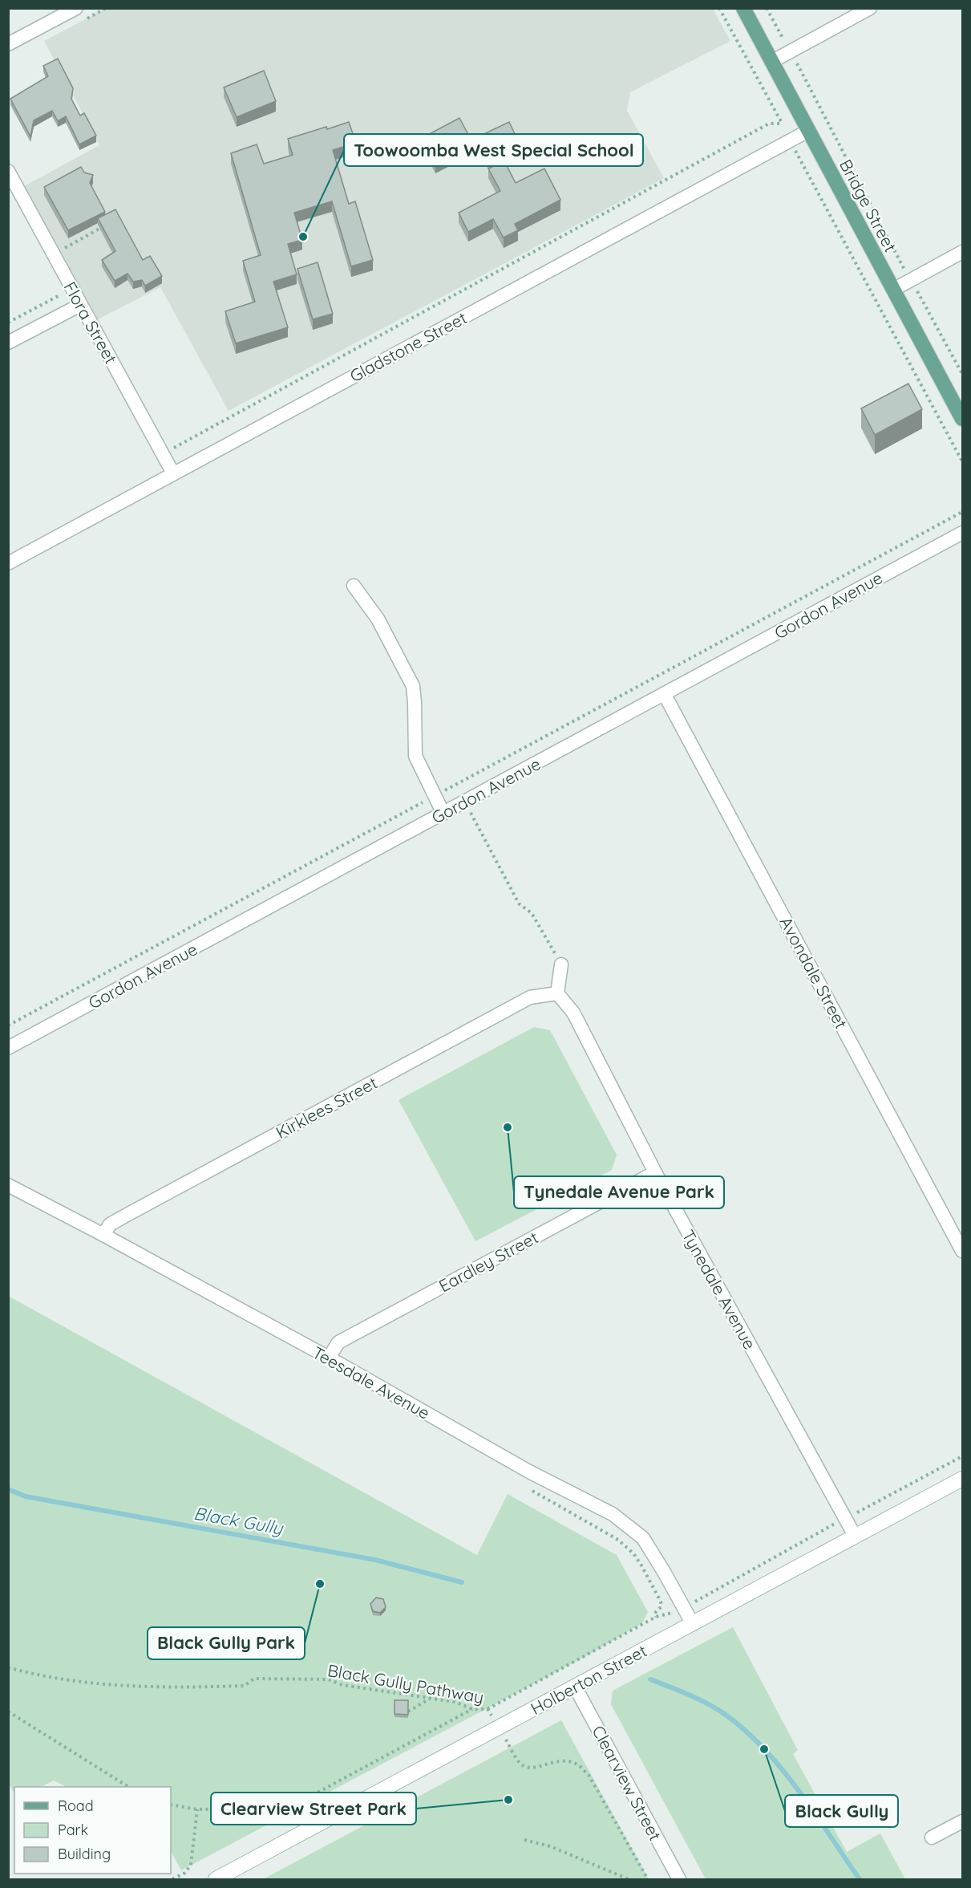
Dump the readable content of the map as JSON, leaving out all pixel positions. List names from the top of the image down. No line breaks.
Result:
{"streets":{"main road":["Bridge Street","Holberton Street"],"street":["Flora Street","Gladstone Street","Gordon Avenue","Avondale Street","Kirklees Street","Eardley Street","Tynedale Avenue","Teesdale Avenue","Clearview Street"],"path":["Black Gully Pathway"]},"crossings":[["Bridge Street","Gladstone Street"],["Flora Street","Gladstone Street"],["Gordon Avenue","Avondale Street"],["Kirklees Street","Tynedale Avenue"],["Kirklees Street","Teesdale Avenue"],["Eardley Street","Tynedale Avenue"],["Eardley Street","Teesdale Avenue"],["Tynedale Avenue","Holberton Street"],["Teesdale Avenue","Holberton Street"],["Holberton Street","Black Gully Pathway"],["Holberton Street","Clearview Street"]],"water":["Black Gully"],"places":["Toowoomba West Special School","Tynedale Avenue Park","Black Gully Park","Black Gully","Clearview Street Park"],"legend":["Road","Park","Building"]}
